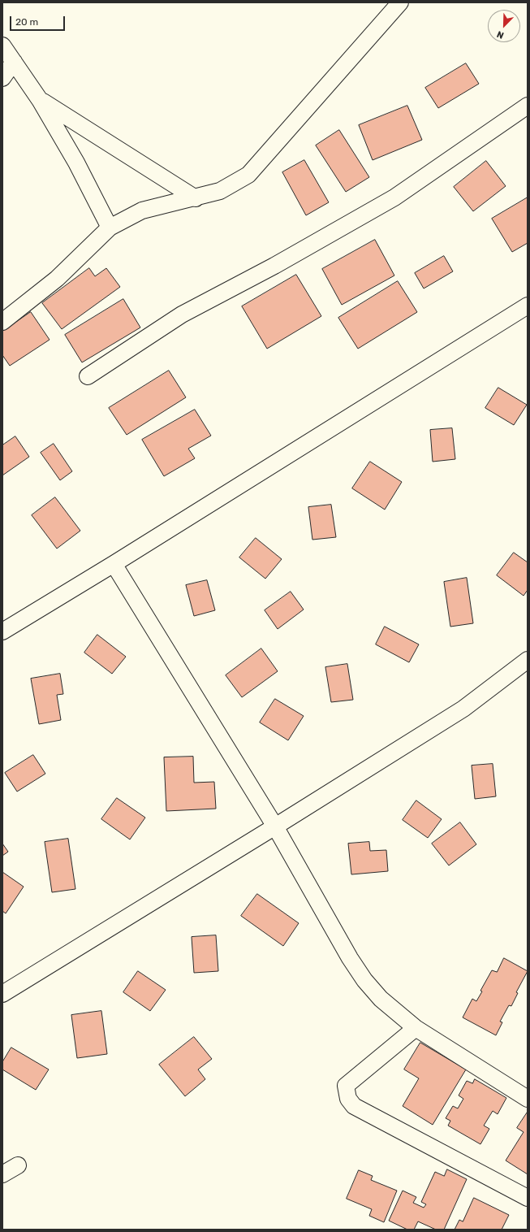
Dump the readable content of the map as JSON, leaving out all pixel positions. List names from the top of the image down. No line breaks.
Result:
{"scale_bar":"20 m","north":"bottom left"}
